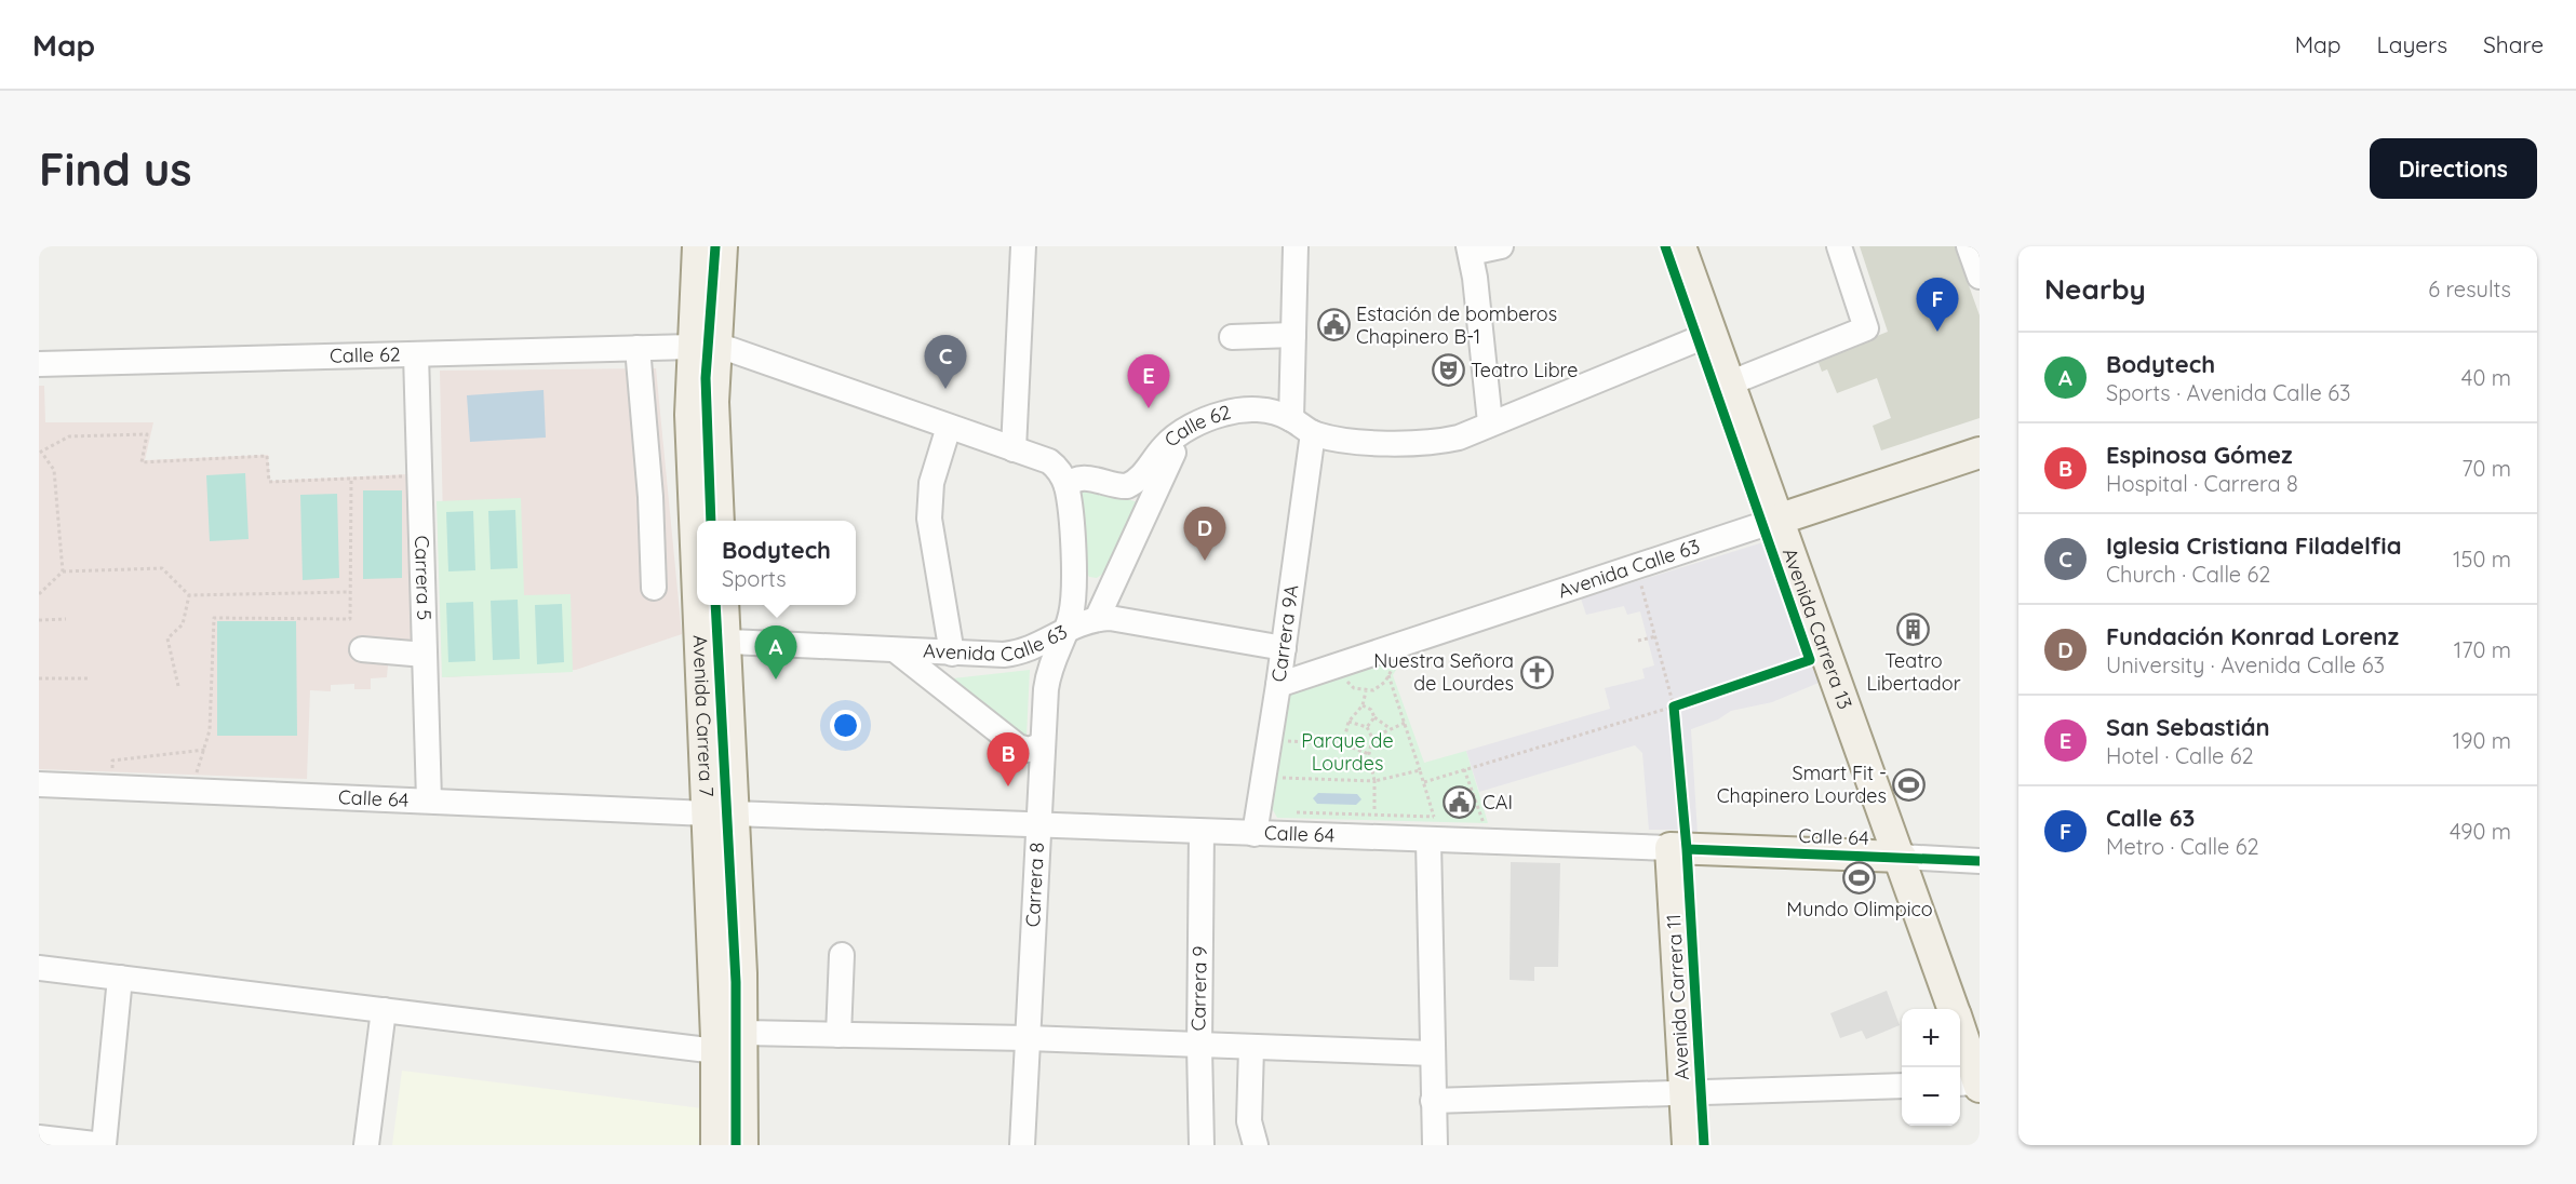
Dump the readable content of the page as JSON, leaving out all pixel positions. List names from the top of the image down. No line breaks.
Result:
{"streets":{"main road":["Avenida Calle 63","Avenida Carrera 13","Avenida Carrera 7","Calle 64","Avenida Carrera 11"],"street":["Calle 62","Carrera 5","Carrera 9A","Carrera 8","Carrera 9"]},"crossings":[["Calle 62","Carrera 5"],["Calle 62","Avenida Carrera 13"],["Calle 62","Carrera 9A"],["Calle 62","Avenida Carrera 7"],["Avenida Calle 63","Avenida Carrera 13"],["Avenida Calle 63","Carrera 9A"],["Avenida Calle 63","Avenida Carrera 7"],["Avenida Calle 63","Carrera 8"],["Carrera 5","Calle 64"],["Avenida Carrera 13","Calle 64"],["Carrera 9A","Calle 64"],["Avenida Carrera 7","Calle 64"],["Calle 64","Carrera 8"],["Calle 64","Carrera 9"],["Calle 64","Avenida Carrera 11"]],"parks":["Parque de Lourdes"],"places":{"public building":["Estación de bomberos Chapinero B-1","CAI"],"theatre":["Teatro Libre"],"building":["Teatro Libertador"],"church":["Nuestra Señora de Lourdes"],"sports":["Smart Fit - Chapinero Lourdes","Mundo Olimpico"]},"page":{"header":"Map","nav":["Map","Layers","Share"],"buttons":"Directions","title":"Find us","heading":["Nearby","6 results"],"pins":["F","C","E","D","A","B"],"list":[{"mark":"A","name":"Bodytech","note":"Sports · Avenida Calle 63","value":"40 m"},{"mark":"B","name":"Espinosa Gómez","note":"Hospital · Carrera 8","value":"70 m"},{"mark":"C","name":"Iglesia Cristiana Filadelfia","note":"Church · Calle 62","value":"150 m"},{"mark":"D","name":"Fundación Konrad Lorenz","note":"University · Avenida Calle 63","value":"170 m"},{"mark":"E","name":"San Sebastián","note":"Hotel · Calle 62","value":"190 m"},{"mark":"F","name":"Calle 63","note":"Metro · Calle 62","value":"490 m"}],"popup":["Bodytech","Sports"],"map_buttons":["+","−"]}}
